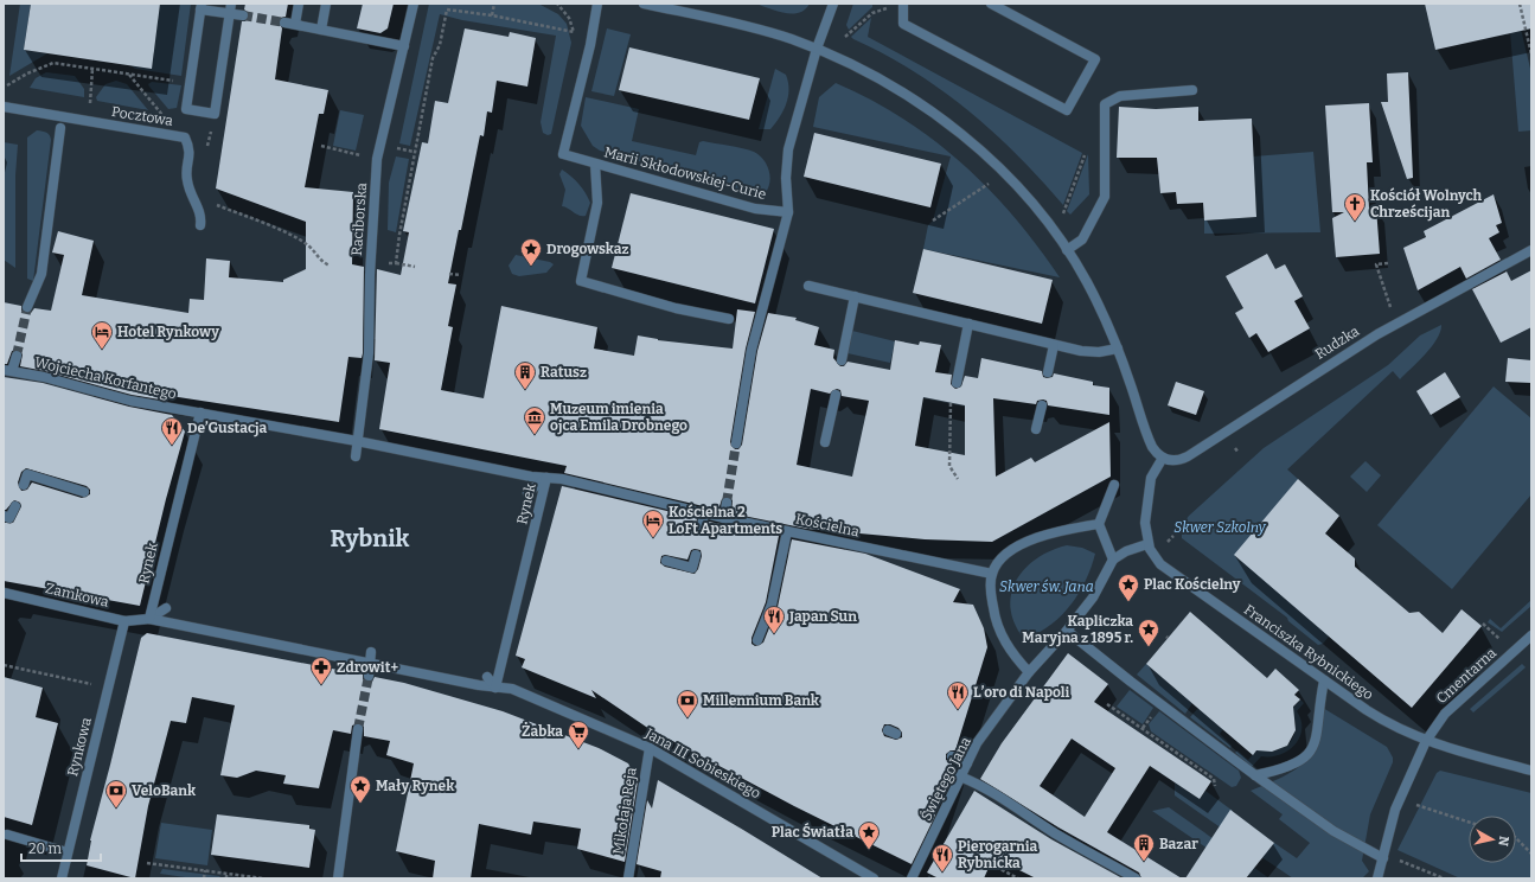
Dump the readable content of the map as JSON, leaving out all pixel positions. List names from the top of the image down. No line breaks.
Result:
{"streets":{"street":["Pocztowa","Marii Skłodowskiej-Curie","Raciborska","Rudzka","Wojciecha Korfantego","Rynek","Kościelna","Zamkowa","Franciszka Rybnickiego","Cmentarna","Rynkowa","Jana III Sobieskiego","Świętego Jana","Mikołaja Reja"]},"crossings":[["Raciborska","Rynek"],["Rudzka","Franciszka Rybnickiego"],["Wojciecha Korfantego","Rynek"],["Rynek","Kościelna"],["Rynek","Zamkowa"],["Rynek","Jana III Sobieskiego"],["Zamkowa","Rynkowa"],["Franciszka Rybnickiego","Cmentarna"],["Jana III Sobieskiego","Mikołaja Reja"]],"districts":["Rybnik"],"parks":["Skwer Szkolny","Skwer św. Jana"],"places":{"church":["Kościół Wolnych Chrześcijan"],"place":["Drogowskaz","Plac Kościelny","Kapliczka Maryjna z 1895 r.","Mały Rynek","Plac Światła"],"hotel":["Hotel Rynkowy","Kościelna 2 LoFt Apartments"],"building":["Ratusz","Bazar"],"museum":["Muzeum imienia ojca Emila Drobnego"],"restaurant":["De’Gustacja","Japan Sun","L’oro di Napoli","Pierogarnia Rybnicka"],"pharmacy":["Zdrowit+"],"bank":["Millennium Bank","VeloBank"],"supermarket":["Żabka"]},"scale_bar":"20 m","north":"right"}
